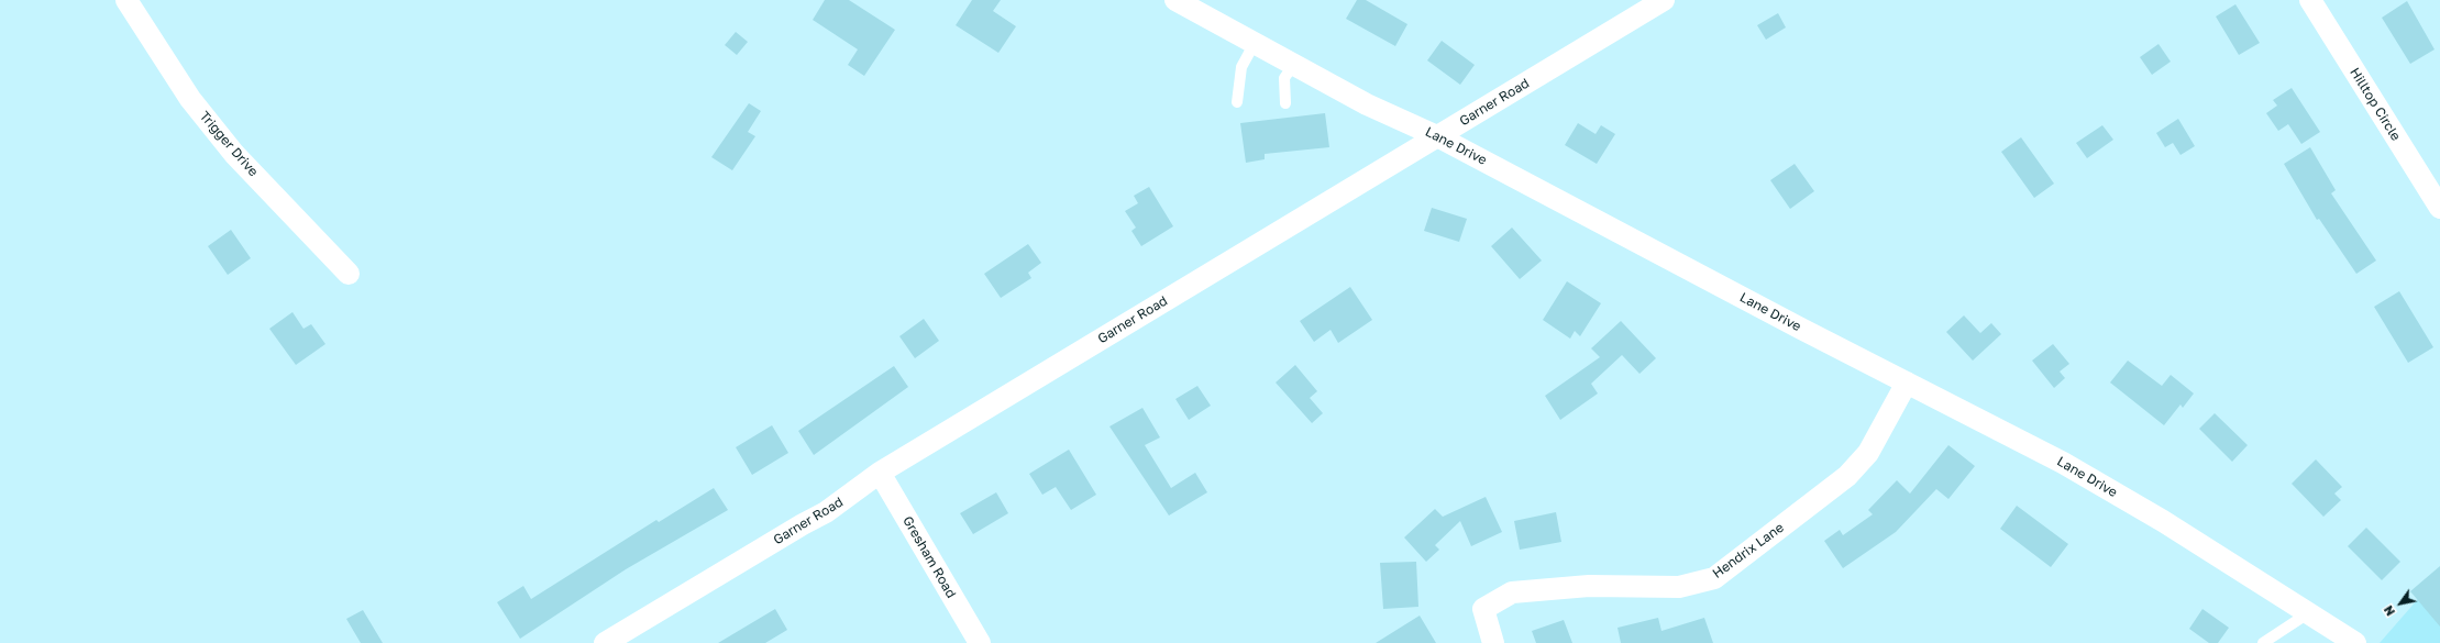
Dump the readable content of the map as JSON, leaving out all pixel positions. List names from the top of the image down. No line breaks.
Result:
{"streets":{"street":["Garner Road","Hilltop Circle","Trigger Drive","Lane Drive","Hendrix Lane","Gresham Road"]},"crossings":[["Garner Road","Lane Drive"],["Garner Road","Gresham Road"],["Lane Drive","Hendrix Lane"]],"north":"bottom left"}
